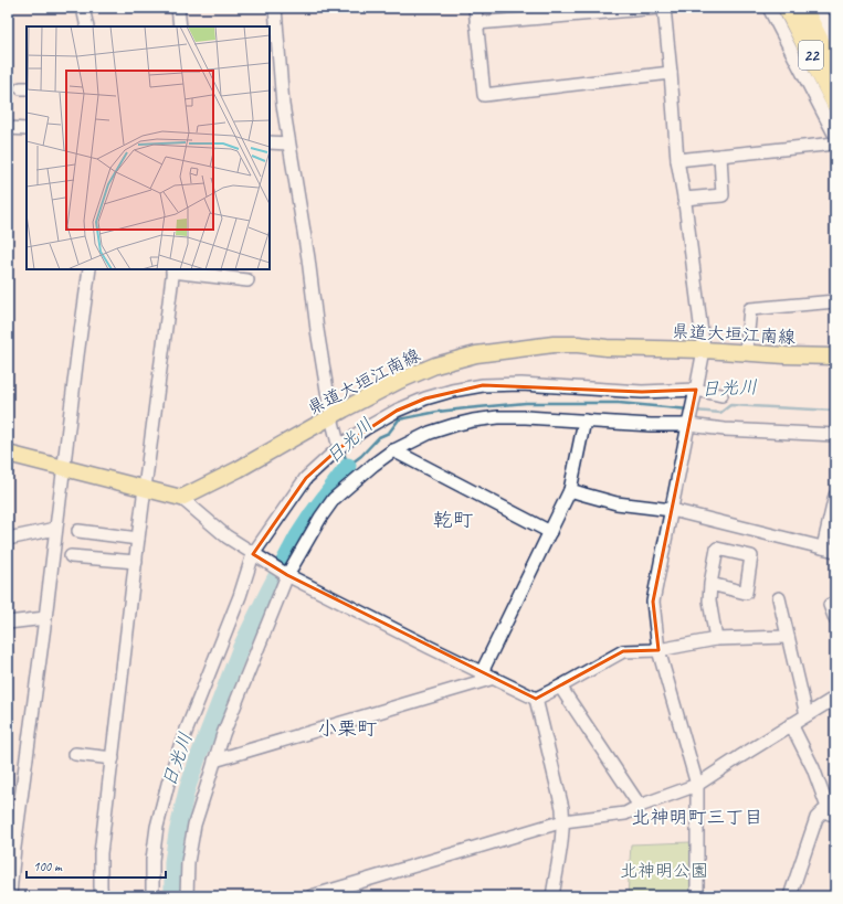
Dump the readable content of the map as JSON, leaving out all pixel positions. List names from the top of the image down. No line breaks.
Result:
{"streets":{"highway":["22"],"main road":["県道大垣江南線"]},"districts":["乾町","小栗町","北神明町三丁目"],"water":["日光川"],"parks":["北神明公園"],"scale_bar":"100 m"}
